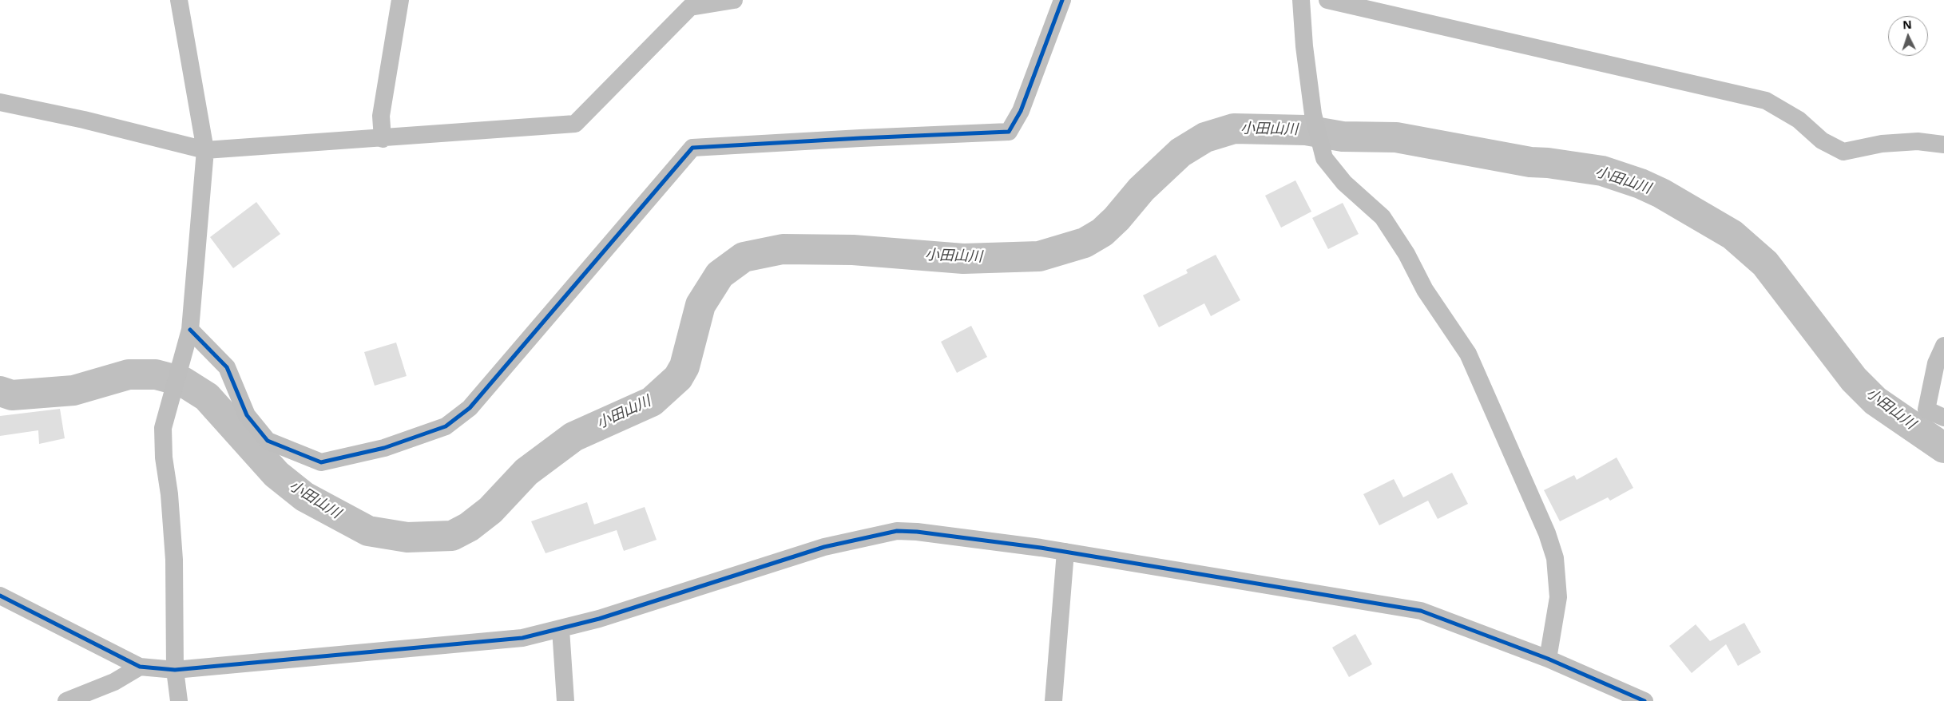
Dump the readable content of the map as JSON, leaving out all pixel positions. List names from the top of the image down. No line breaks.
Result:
{"water":["小田山川"],"north":"top"}
